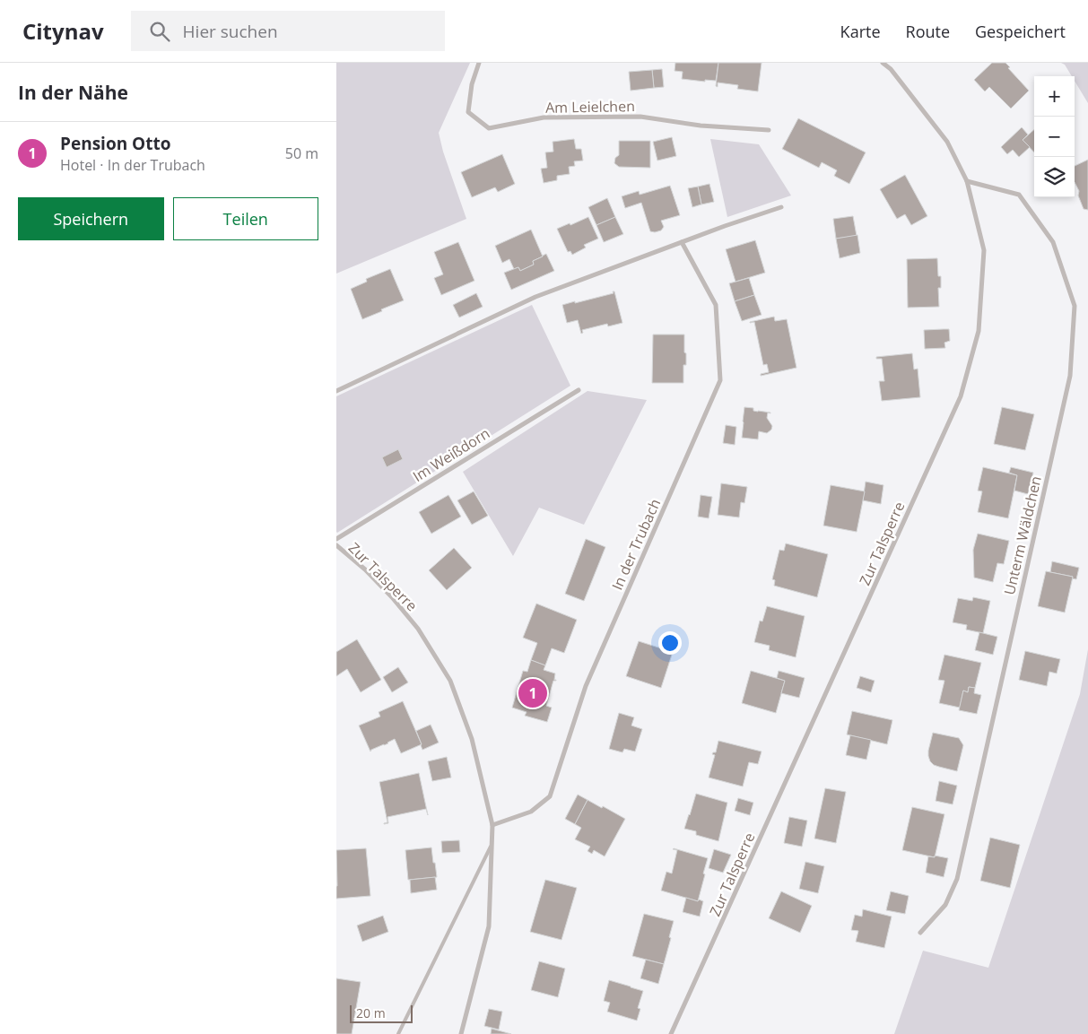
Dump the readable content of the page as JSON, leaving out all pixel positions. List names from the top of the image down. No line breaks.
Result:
{"streets":{"street":["Am Leielchen","Im Weißdorn","Unterm Wäldchen","Zur Talsperre","In der Trubach"]},"crossings":[["Unterm Wäldchen","Zur Talsperre"],["Zur Talsperre","In der Trubach"]],"scale_bar":"20 m","page":{"header":"Citynav","search":"Hier suchen","nav":["Karte","Route","Gespeichert"],"heading":"In der Nähe","map_buttons":["+","−"],"list":[{"mark":"1","name":"Pension Otto","note":"Hotel · In der Trubach","value":"50 m"}],"buttons":["Speichern","Teilen"],"pins":"1","scale":"20 m"}}
